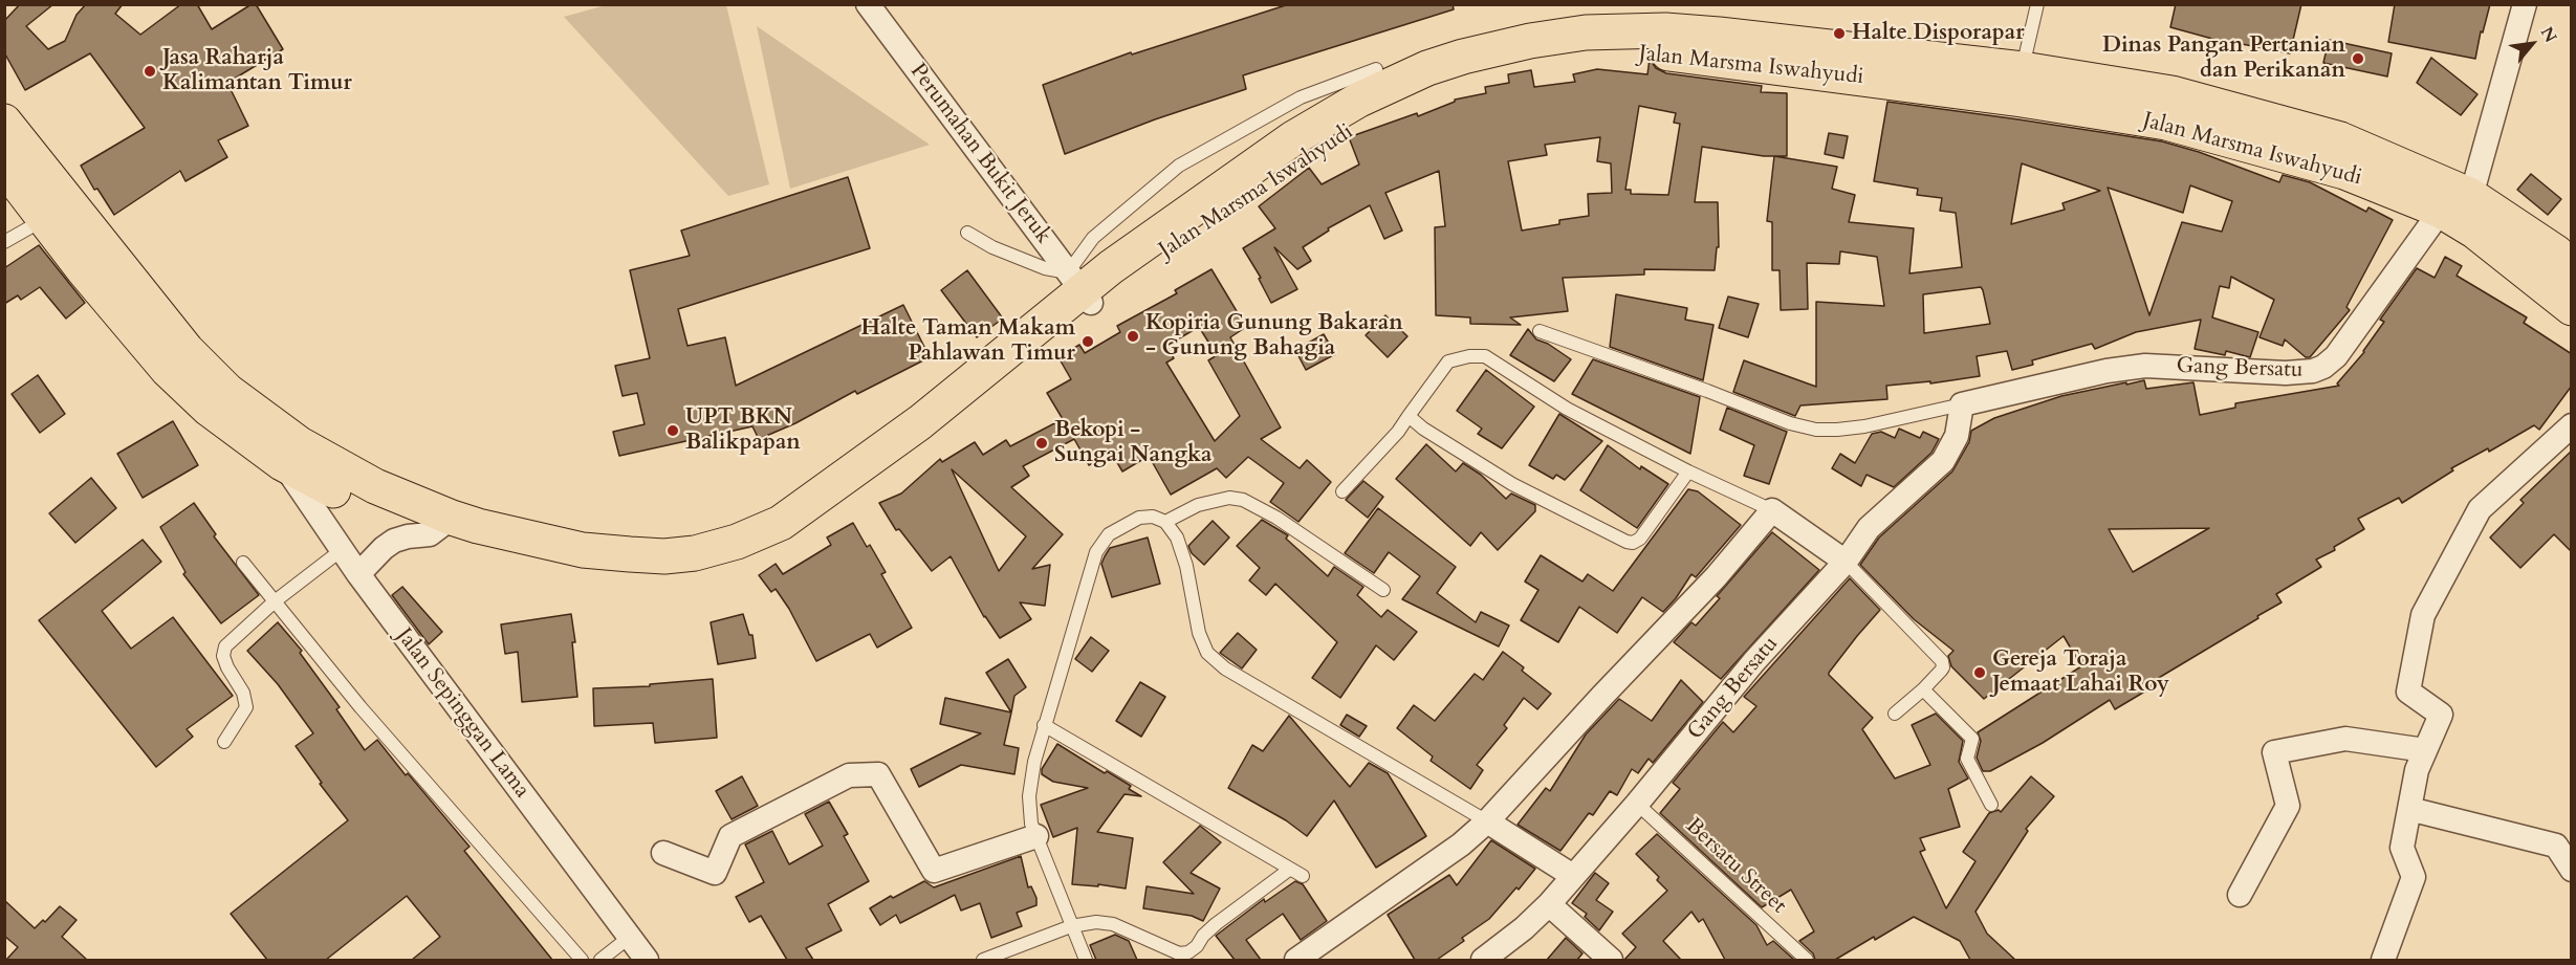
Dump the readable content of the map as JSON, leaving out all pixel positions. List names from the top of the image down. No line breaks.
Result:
{"streets":{"highway":["Jalan Marsma Iswahyudi"],"street":["Perumahan Bukit Jeruk","Gang Bersatu","Jalan Sepinggan Lama"],"lane":["Bersatu Street"]},"crossings":[["Jalan Marsma Iswahyudi","Perumahan Bukit Jeruk"],["Jalan Marsma Iswahyudi","Gang Bersatu"],["Jalan Marsma Iswahyudi","Jalan Sepinggan Lama"],["Gang Bersatu","Bersatu Street"]],"places":["Halte Disporapar","Dinas Pangan Pertanian dan Perikanan","Jasa Raharja Kalimantan Timur","Kopiria Gunung Bakaran - Gunung Bahagia","Halte Taman Makam Pahlawan Timur","UPT BKN Balikpapan","Bekopi - Sungai Nangka","Gereja Toraja Jemaat Lahai Roy"],"north":"top right"}
